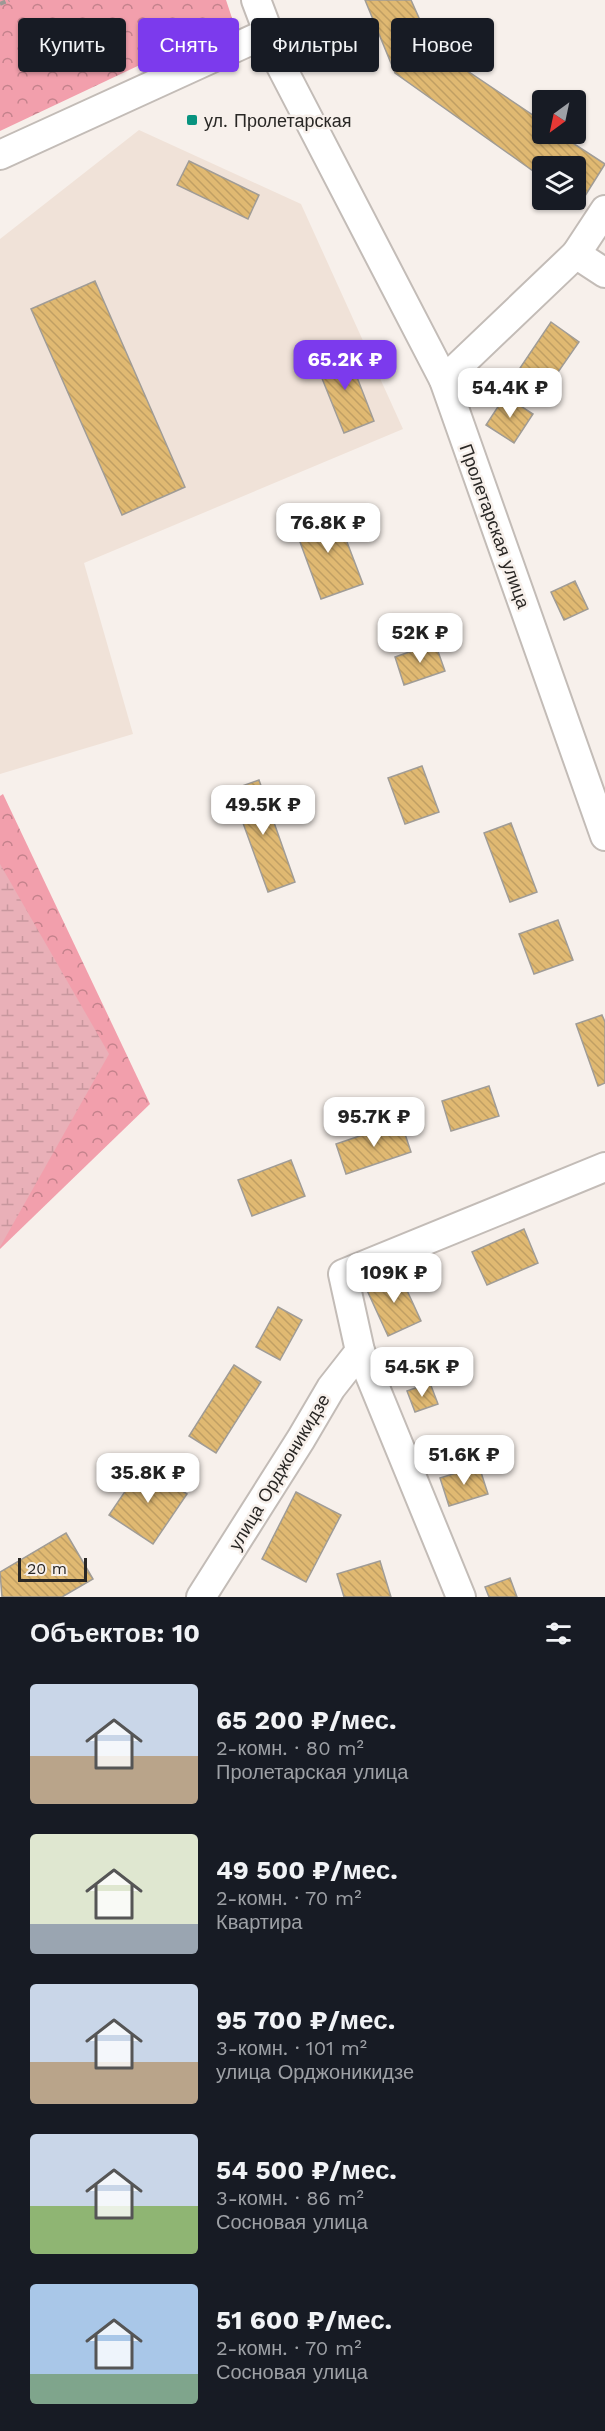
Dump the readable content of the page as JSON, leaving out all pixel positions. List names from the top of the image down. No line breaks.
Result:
{"streets":{"street":["Пролетарская улица","улица Орджоникидзе"]},"places":{"transit":["ул. Пролетарская"]},"scale_bar":"20 m","north":"bottom left","page":{"chip":["Купить","Снять","Фильтры","Новое"],"price":["65.2K ₽","54.4K ₽","76.8K ₽","52K ₽","49.5K ₽","95.7K ₽","109K ₽","54.5K ₽","51.6K ₽","35.8K ₽"],"scale":"20 m","heading":"Объектов: 10","list":[{"name":"65 200 ₽/мес.","note":"2-комн. · 80 m² · Пролетарская улица"},{"name":"49 500 ₽/мес.","note":"2-комн. · 70 m² · Квартира"},{"name":"95 700 ₽/мес.","note":"3-комн. · 101 m² · улица Орджоникидзе"},{"name":"54 500 ₽/мес.","note":"3-комн. · 86 m² · Сосновая улица"},{"name":"51 600 ₽/мес.","note":"2-комн. · 70 m² · Сосновая улица"}]}}
